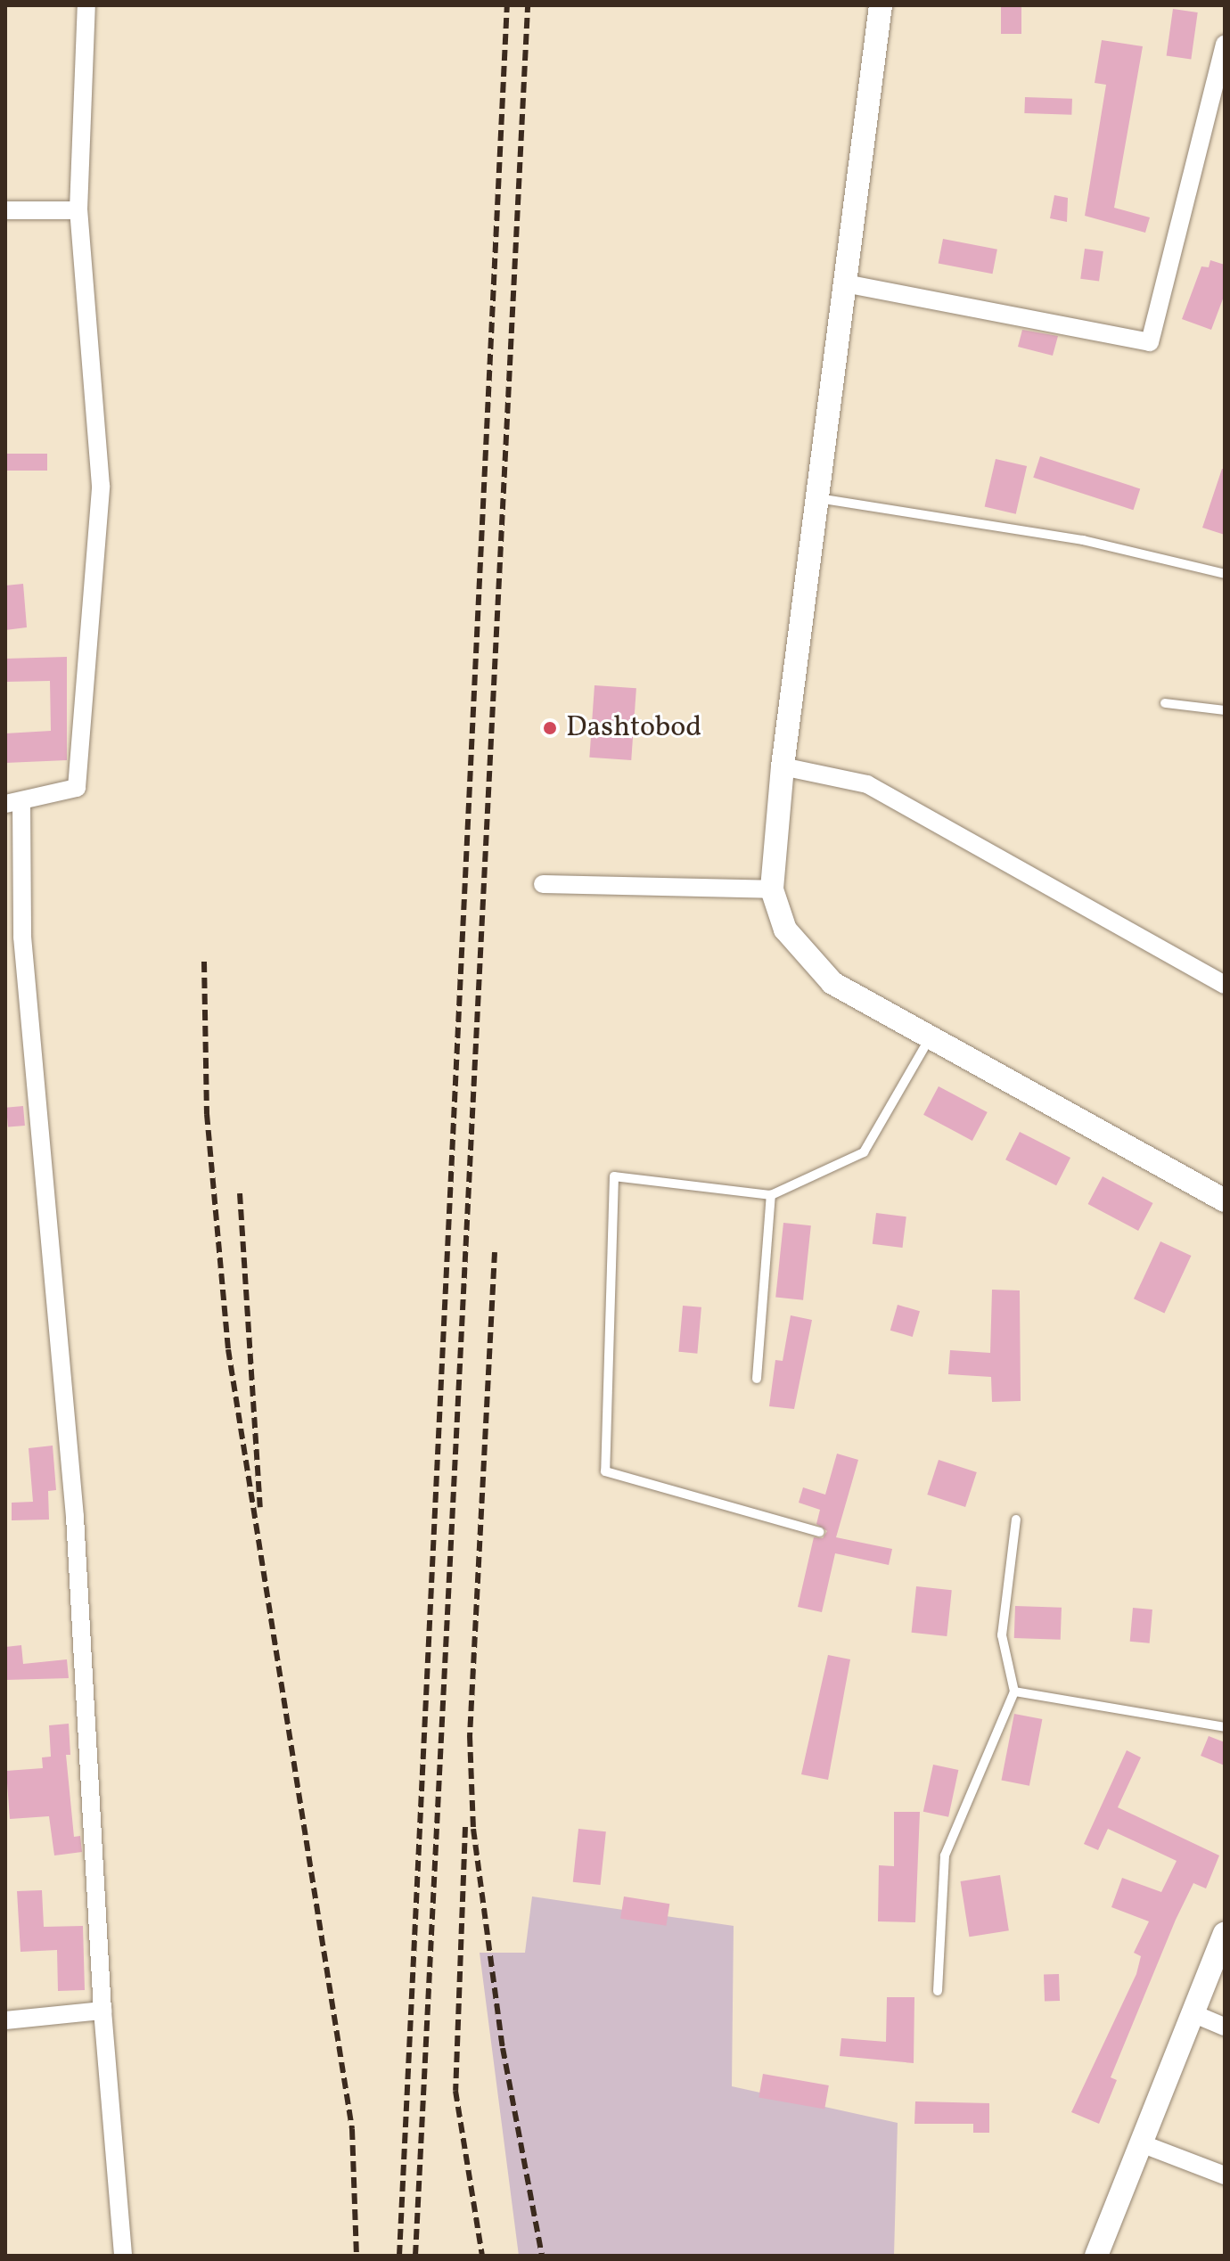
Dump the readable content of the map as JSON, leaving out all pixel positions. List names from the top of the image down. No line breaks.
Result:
{"places":["Dashtobod"]}
